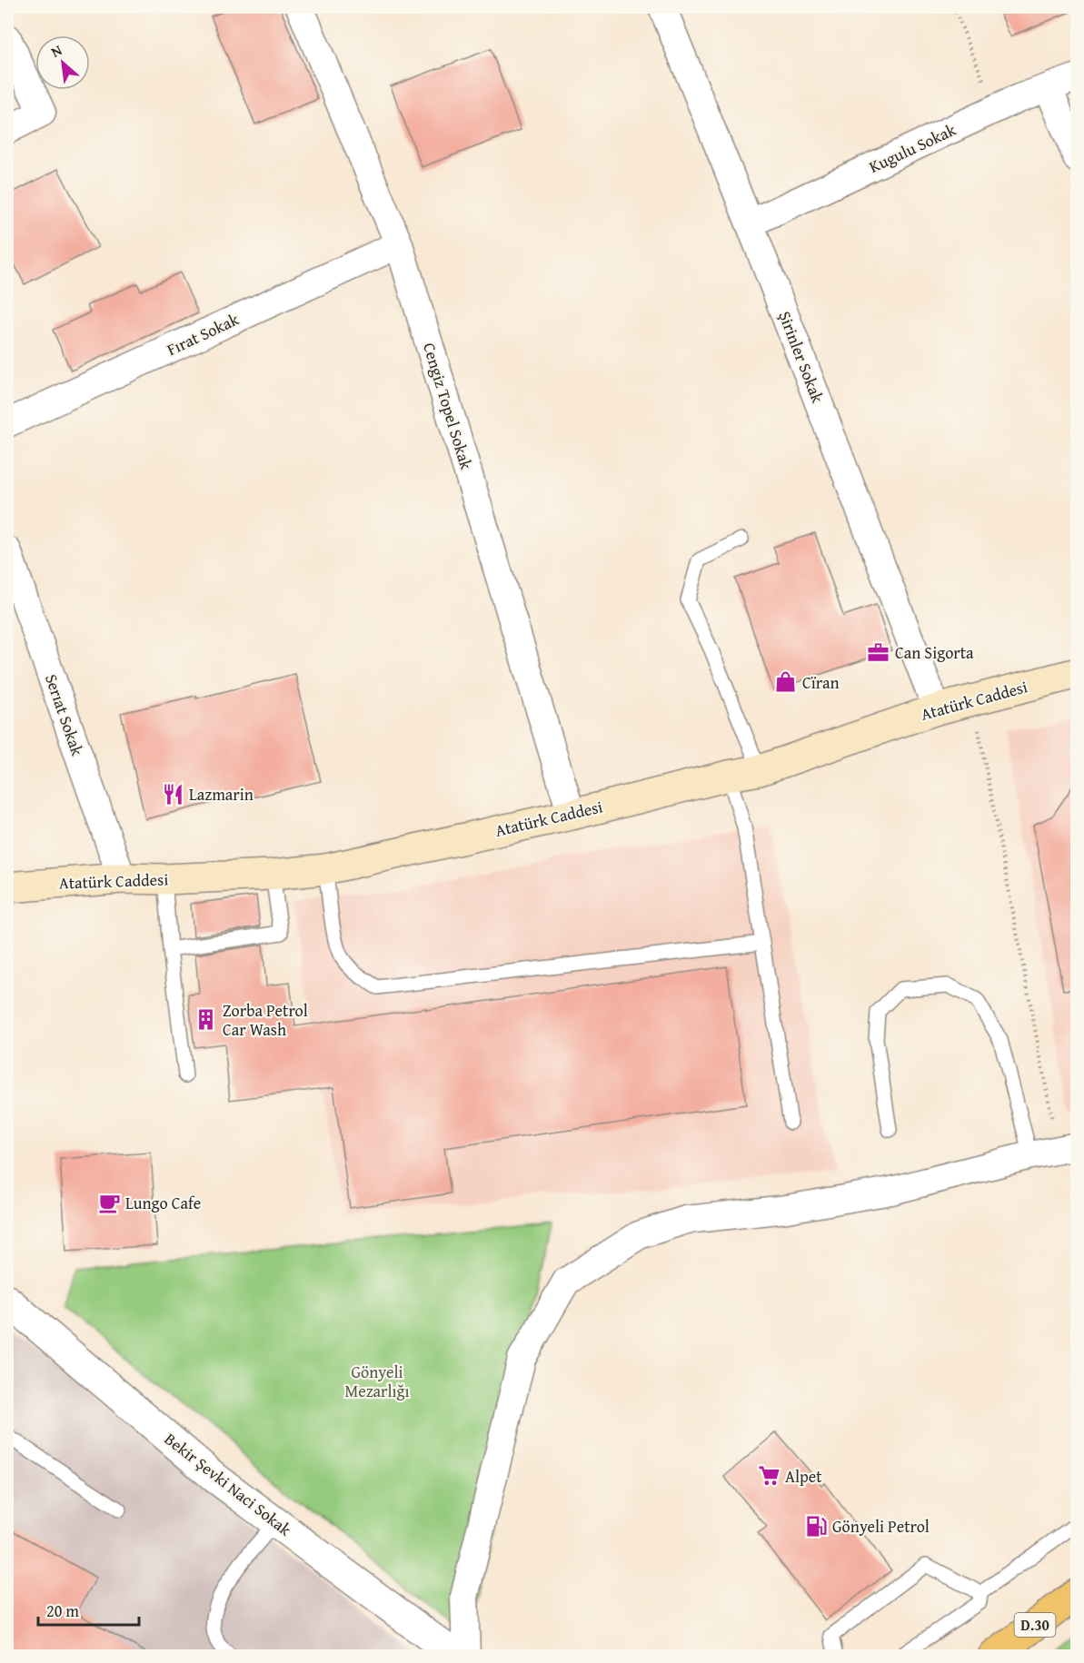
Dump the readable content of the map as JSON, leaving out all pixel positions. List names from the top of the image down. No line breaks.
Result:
{"streets":{"highway":["D.30"],"main road":["Atatürk Caddesi"],"street":["Kugulu Sokak","Fırat Sokak","Şirinler Sokak","Cengiz Topel Sokak","Serıat Sokak","Bekir Şevki Naci Sokak"]},"crossings":[["Kugulu Sokak","Şirinler Sokak"],["Fırat Sokak","Cengiz Topel Sokak"],["Şirinler Sokak","Atatürk Caddesi"],["Cengiz Topel Sokak","Atatürk Caddesi"],["Atatürk Caddesi","Serıat Sokak"]],"parks":["Gönyeli Mezarlığı"],"places":{"office":["Can Sigorta"],"shop":["Cïran"],"restaurant":["Lazmarin"],"building":["Zorba Petrol Car Wash"],"cafe":["Lungo Cafe"],"supermarket":["Alpet"],"fuel station":["Gönyeli Petrol"]},"scale_bar":"20 m","north":"top left"}
